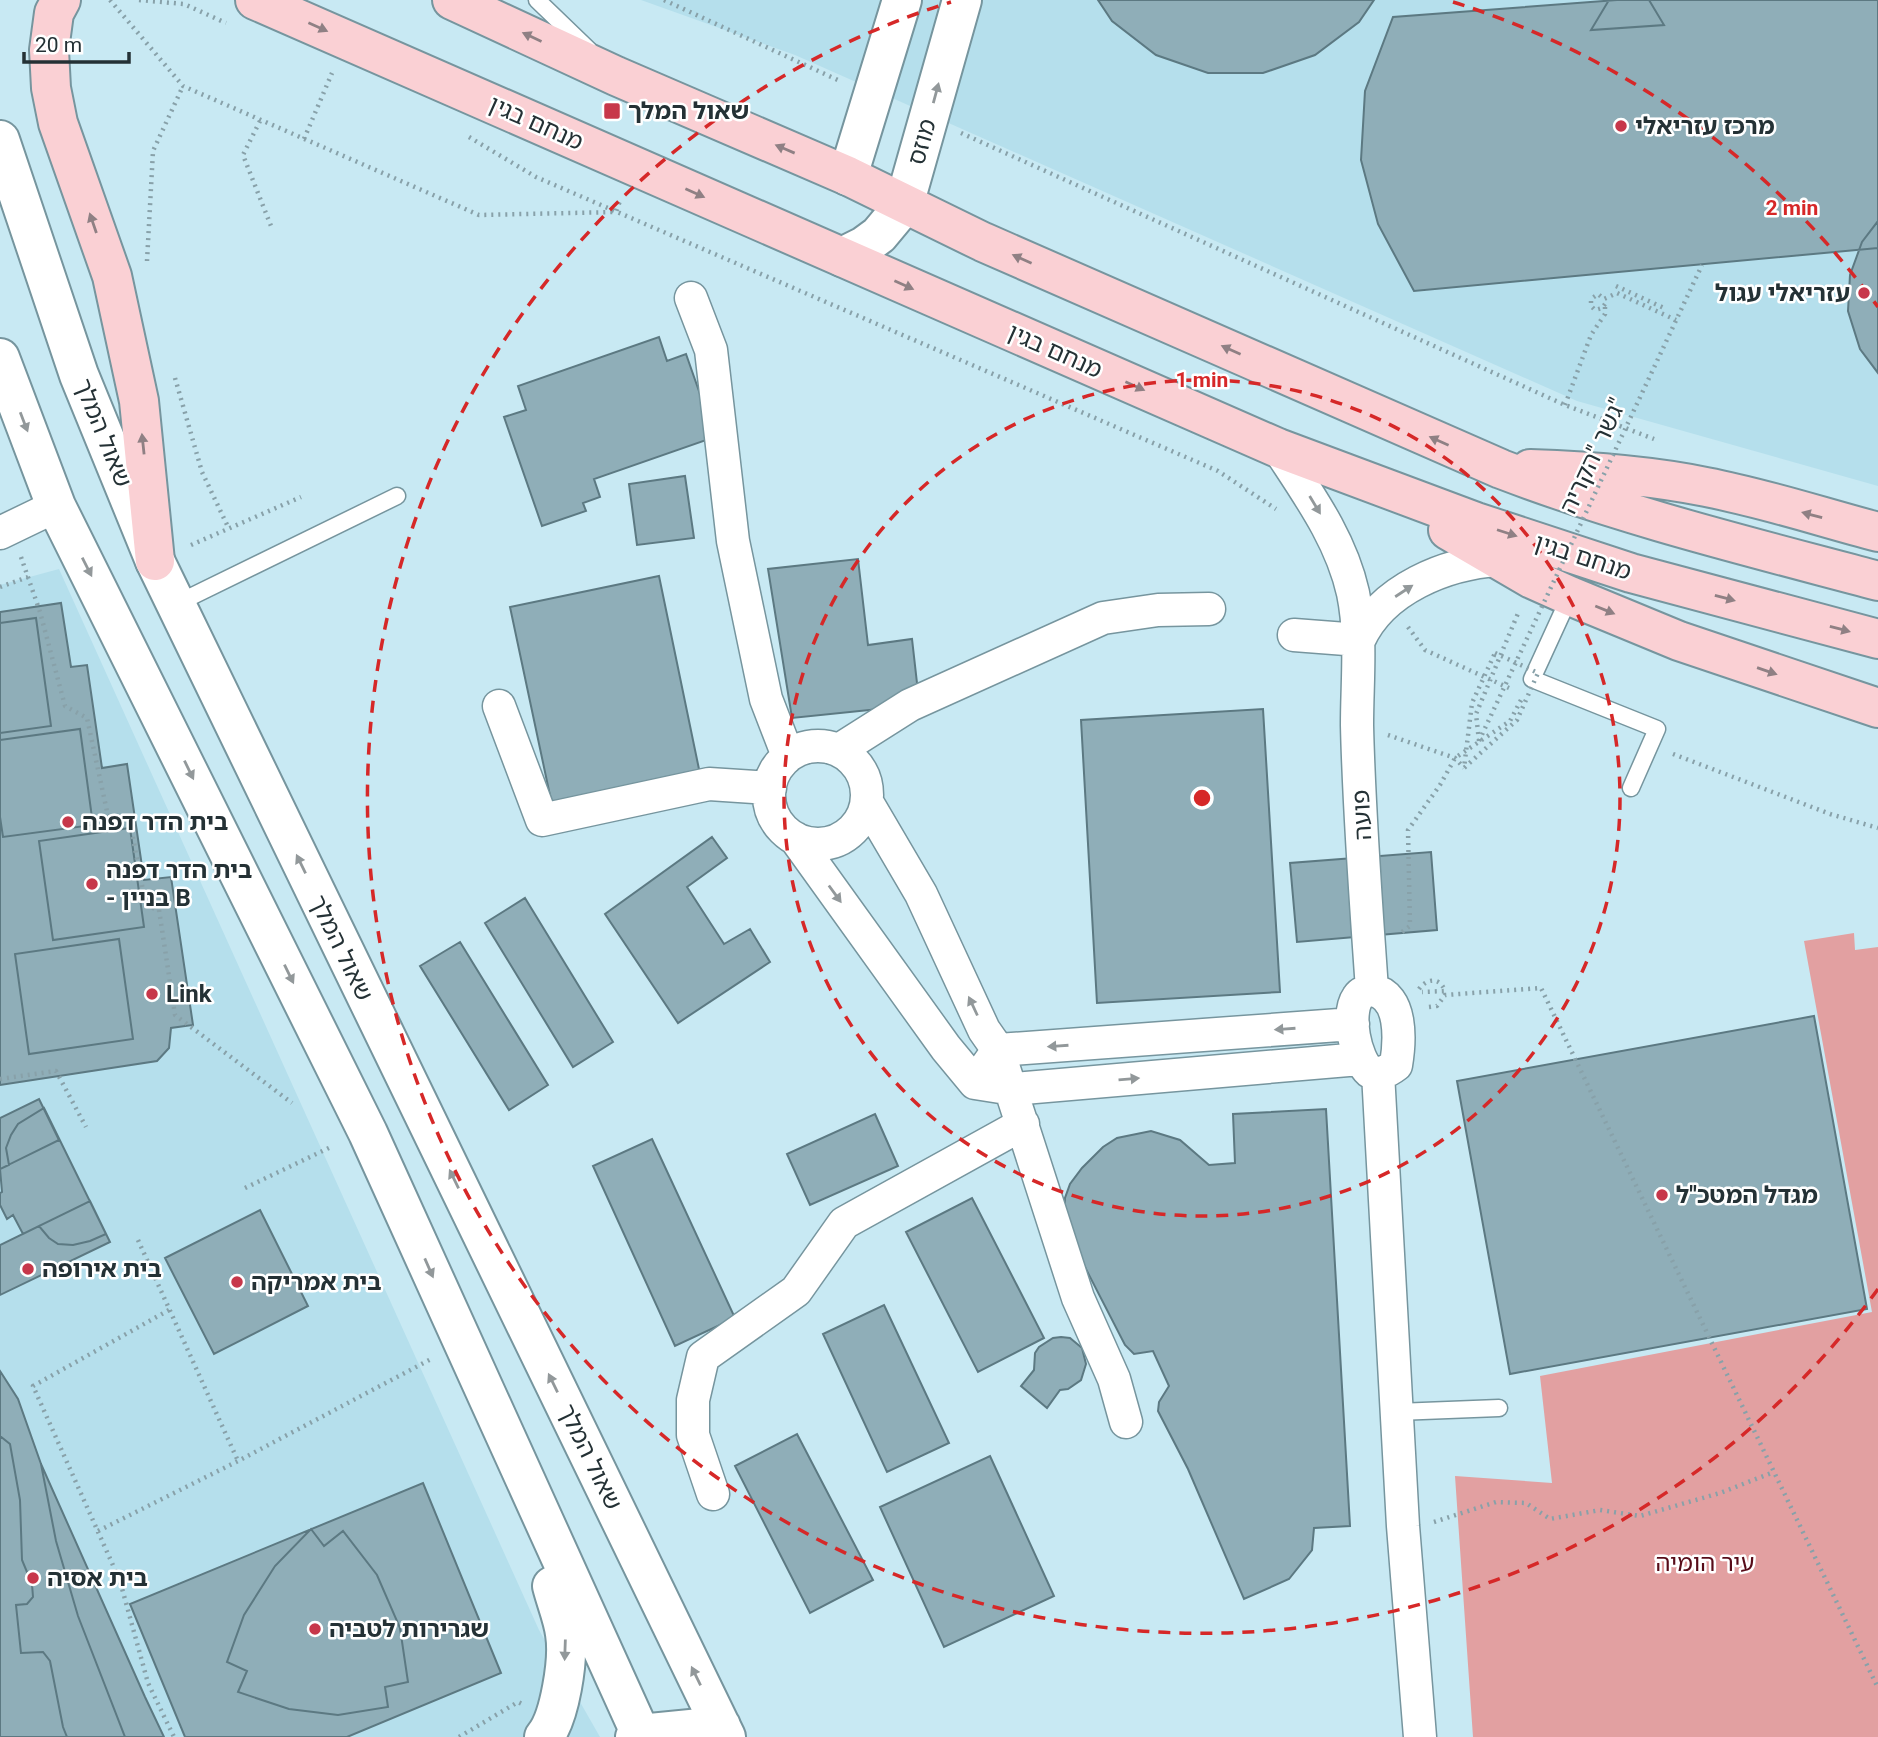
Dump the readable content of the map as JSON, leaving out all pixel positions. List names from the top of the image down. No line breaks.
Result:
{"streets":{"main road":["מנחם בגין"],"street":["מוזס","שאול המלך","פועה"],"path":["גשר \"הקריה\""]},"crossings":[["מנחם בגין","מוזס"],["מנחם בגין","פועה"]],"one_way":["פועה"],"parks":["עיר הומיה"],"places":{"transit":["שאול המלך"],"other":["מרכז עזריאלי","עזריאלי עגול","בית הדר דפנה","בית הדר דפנה - בניין B","Link","מגדל המטכ\"ל","בית אירופה","בית אמריקה","בית אסיה","שגרירות לטביה"]},"scale_bar":"20 m","rings":["2 min","1 min"]}
